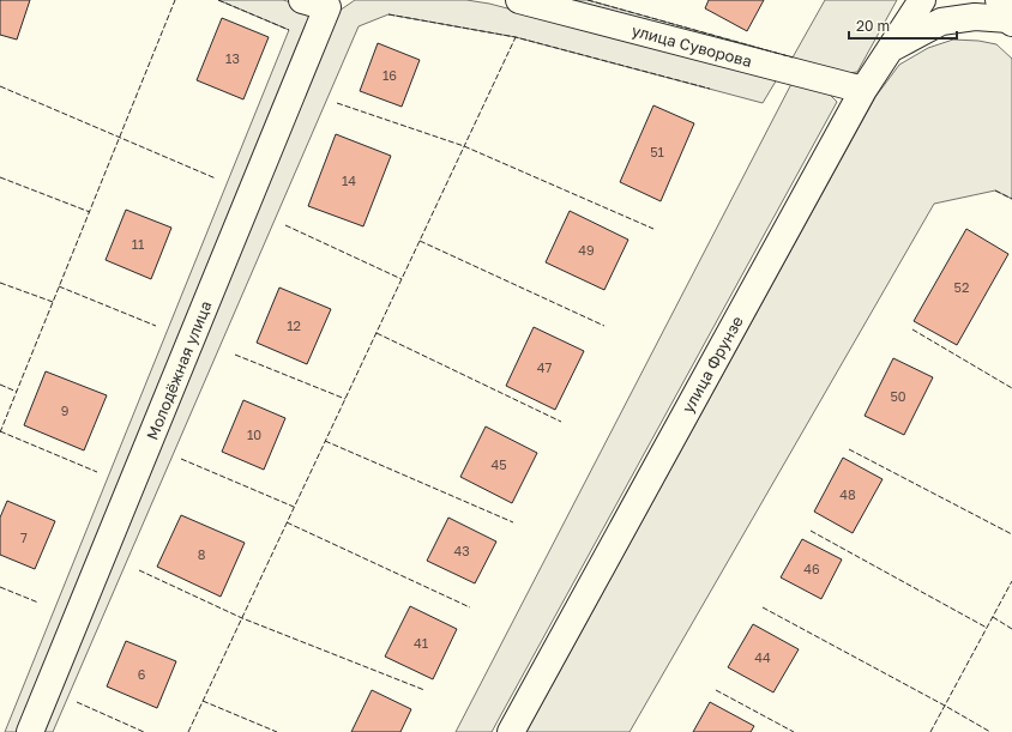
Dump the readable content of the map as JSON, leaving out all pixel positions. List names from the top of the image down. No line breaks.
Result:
{"streets":{"street":["улица Суворова","улица Фрунзе","Молодёжная улица"]},"crossings":[["улица Суворова","улица Фрунзе"]],"house_numbers":["13","16","51","14","11","49","52","12","47","50","9","10","45","48","7","43","8","46","41","44","6"],"scale_bar":"20 m"}
